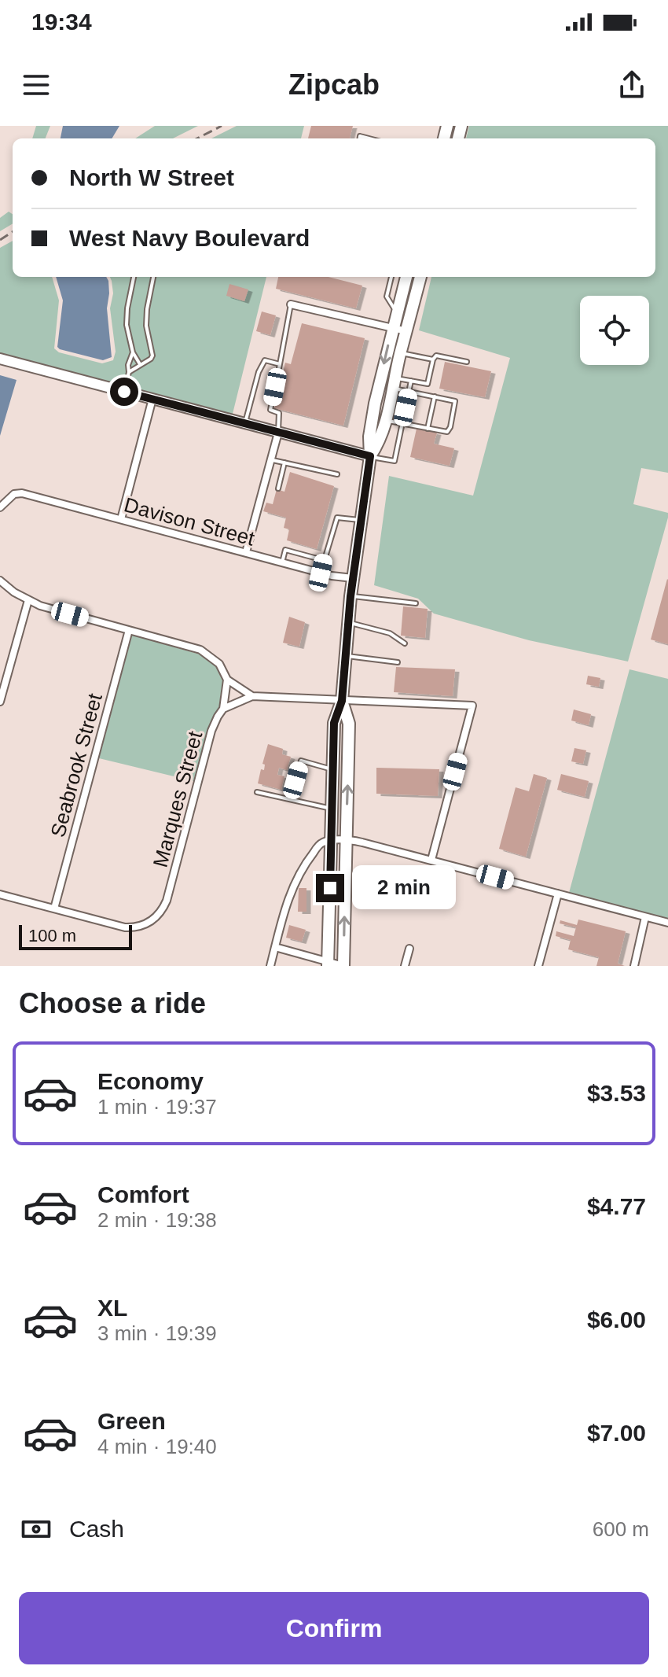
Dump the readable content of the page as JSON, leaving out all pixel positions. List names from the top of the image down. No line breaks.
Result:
{"streets":{"street":["Davison Street","Seabrook Street","Marques Street"]},"crossings":[["Seabrook Street","Marques Street"]],"scale_bar":"100 m","page":{"status":"19:34","header":"Zipcab","banner":["North W Street","West Navy Boulevard"],"bubble":"2 min","scale":"100 m","heading":"Choose a ride","list":[{"name":"Economy","note":"1 min · 19:37","value":"$3.53"},{"name":"Comfort","note":"2 min · 19:38","value":"$4.77"},{"name":"XL","note":"3 min · 19:39","value":"$6.00"},{"name":"Green","note":"4 min · 19:40","value":"$7.00"}],"pay":["Cash","600 m"],"buttons":"Confirm"}}
